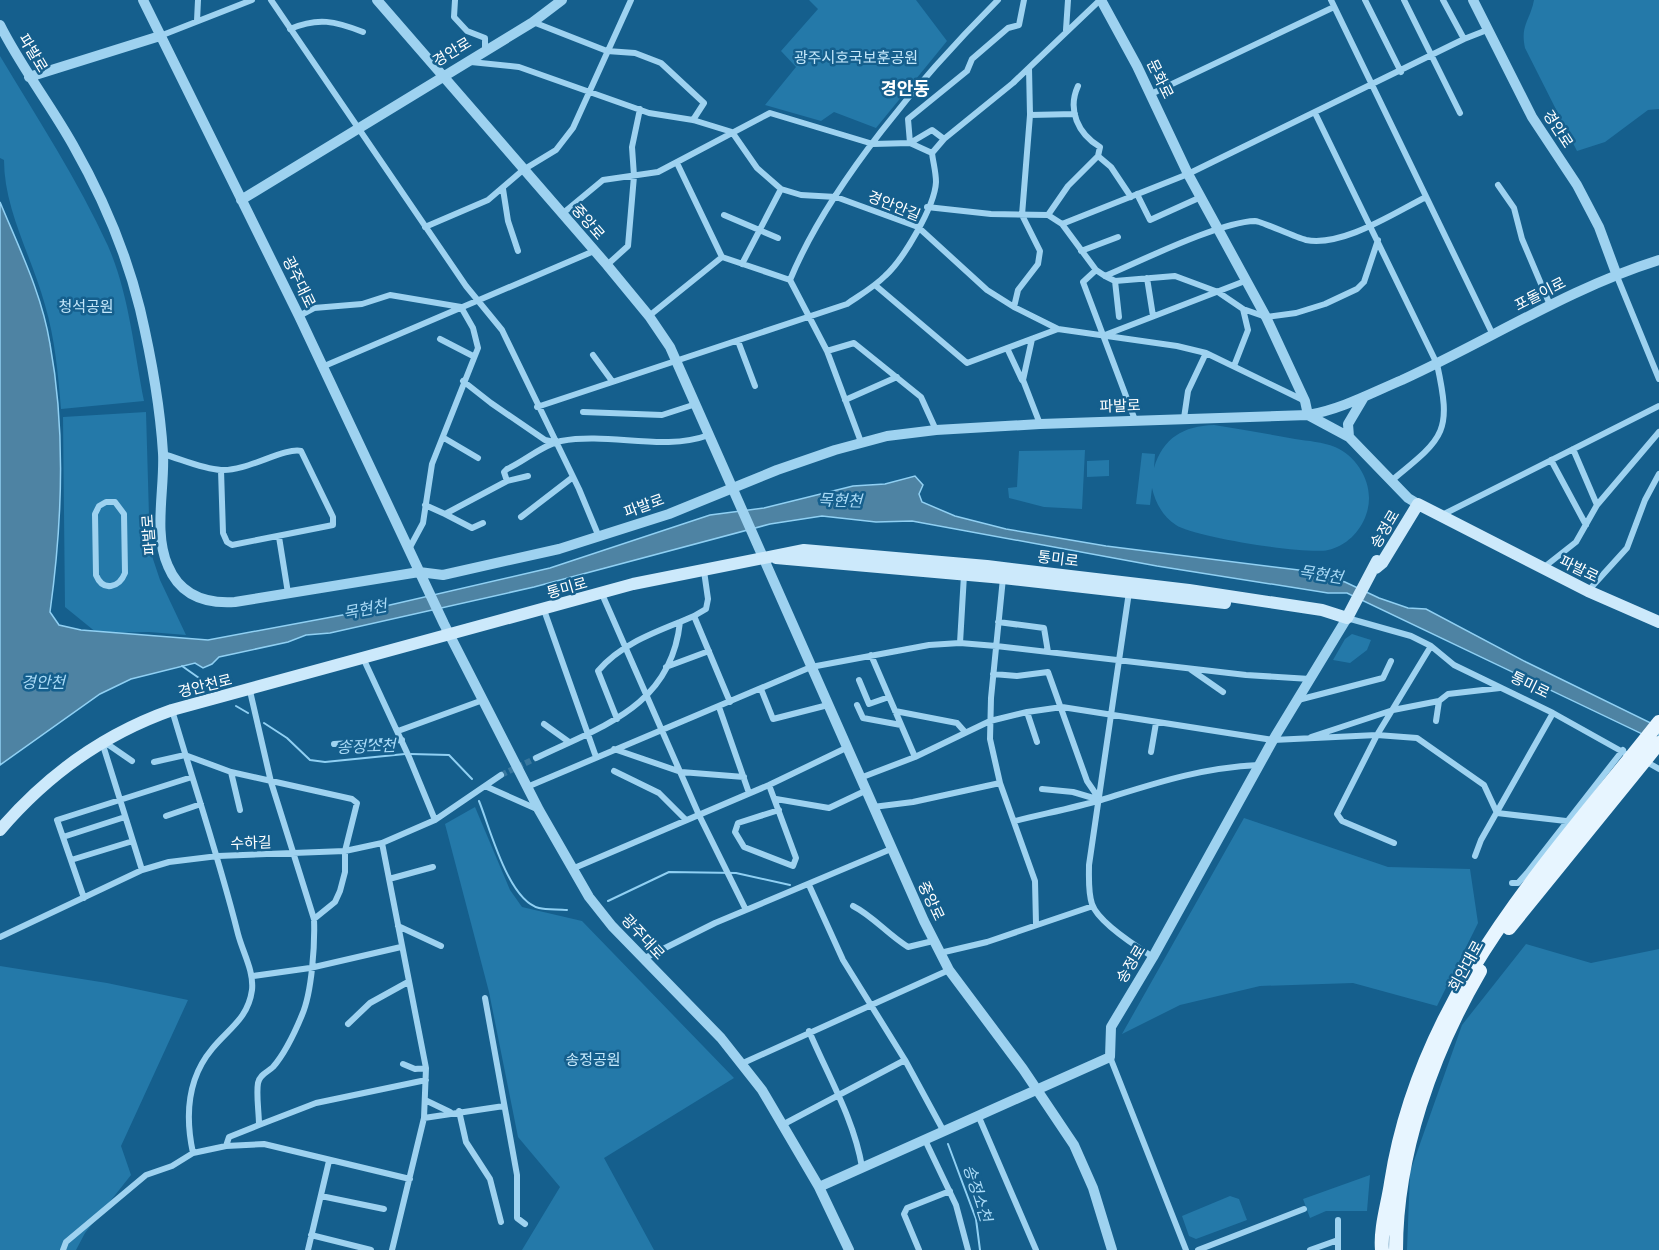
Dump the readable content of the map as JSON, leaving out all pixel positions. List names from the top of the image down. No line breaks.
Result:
{"streets":{"main road":["파발로","송정로","통미로","경안천로","회안대로"],"street":["경안로","문화로","경안안길","중앙로","광주대로","포돌이로","수하길"]},"crossings":[["경안로","중앙로"],["경안로","광주대로"],["경안로","포돌이로"],["파발로","문화로"],["파발로","중앙로"],["파발로","광주대로"],["파발로","포돌이로"],["파발로","송정로"],["문화로","경안안길"],["문화로","포돌이로"],["중앙로","통미로"],["광주대로","통미로"],["광주대로","경안천로"],["송정로","통미로"],["통미로","경안천로"],["통미로","회안대로"]],"districts":["경안동"],"water":["목현천","경안천","송정소천"],"parks":["광주시호국보훈공원","청석공원","송정공원"]}
